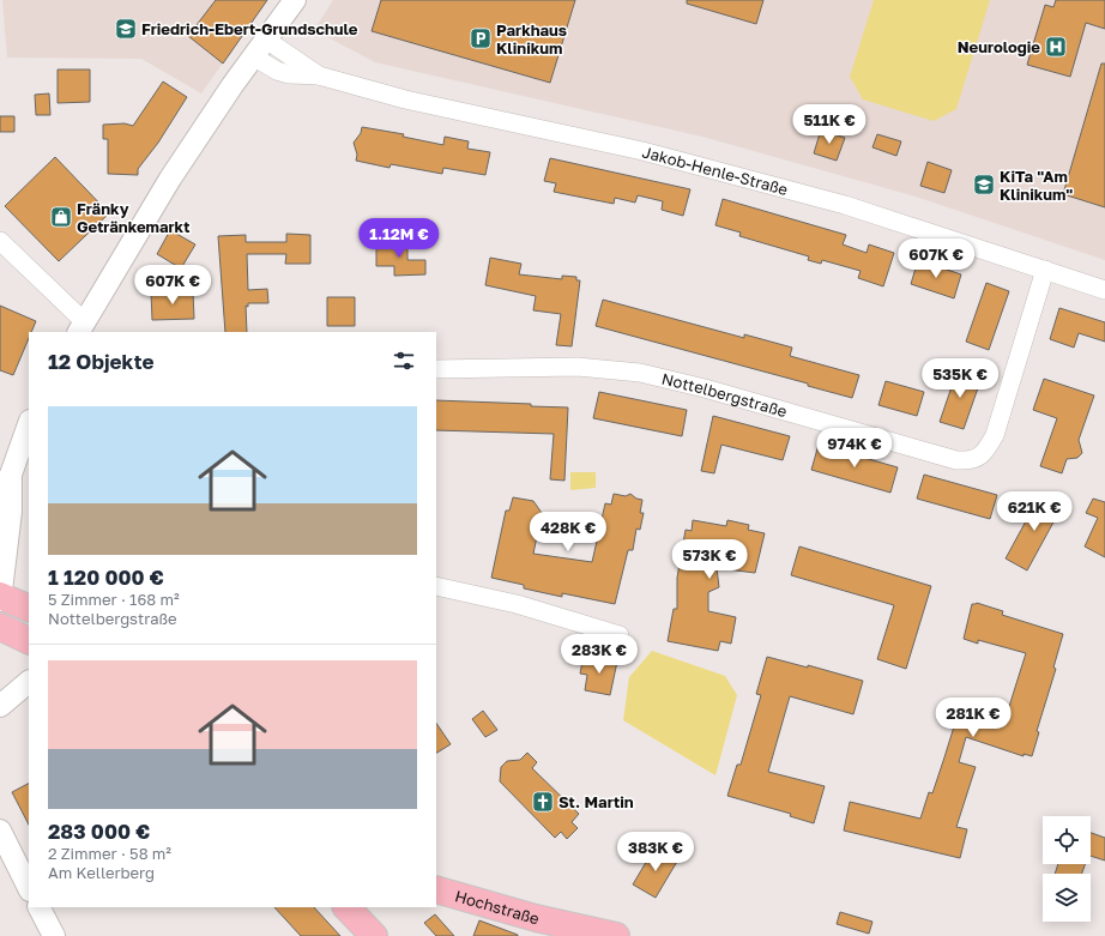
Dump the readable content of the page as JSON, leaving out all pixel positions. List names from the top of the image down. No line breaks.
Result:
{"streets":{"main road":["Hochstraße"],"street":["Jakob-Henle-Straße","Nottelbergstraße"]},"crossings":[["Jakob-Henle-Straße","Nottelbergstraße"]],"places":{"school or university":["Friedrich-Ebert-Grundschule","KiTa \"Am Klinikum\""],"parking":["Parkhaus Klinikum"],"hospital":["Neurologie"],"shop":["Fränky Getränkemarkt"],"church":["St. Martin"]},"page":{"price":["511K €","1.12M €","607K €","607K €","535K €","974K €","621K €","428K €","573K €","283K €","281K €","383K €"],"heading":"12 Objekte","list":[{"name":"1 120 000 €","note":"5 Zimmer · 168 m² · Nottelbergstraße"},{"name":"283 000 €","note":"2 Zimmer · 58 m² · Am Kellerberg"}]}}
